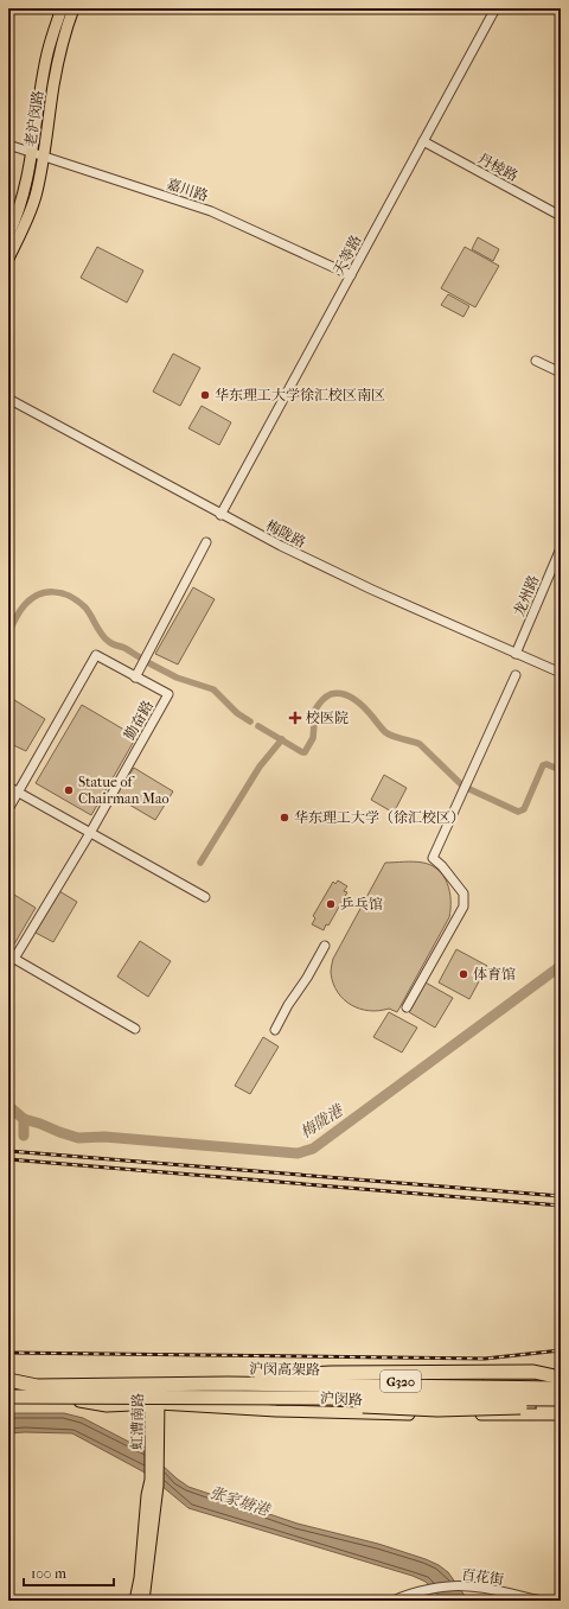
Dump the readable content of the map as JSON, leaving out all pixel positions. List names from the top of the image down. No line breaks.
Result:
{"streets":{"highway":["沪闵高架路"],"main road":["老沪闵路","G320","沪闵路","虹漕南路"],"street":["丹棱路","嘉川路","天等路","梅陇路","龙州路","勤奋路","百花街"]},"crossings":[["老沪闵路","嘉川路"],["丹棱路","天等路"],["嘉川路","天等路"],["天等路","梅陇路"],["梅陇路","龙州路"],["沪闵高架路","沪闵路"],["沪闵路","虹漕南路"]],"water":["梅陇港","张家塘港"],"places":{"other":["华东理工大学徐汇校区南区","Statue of Chairman Mao","华东理工大学（徐汇校区）","乒乓馆","体育馆"],"health":["校医院"]},"scale_bar":"100 m"}
